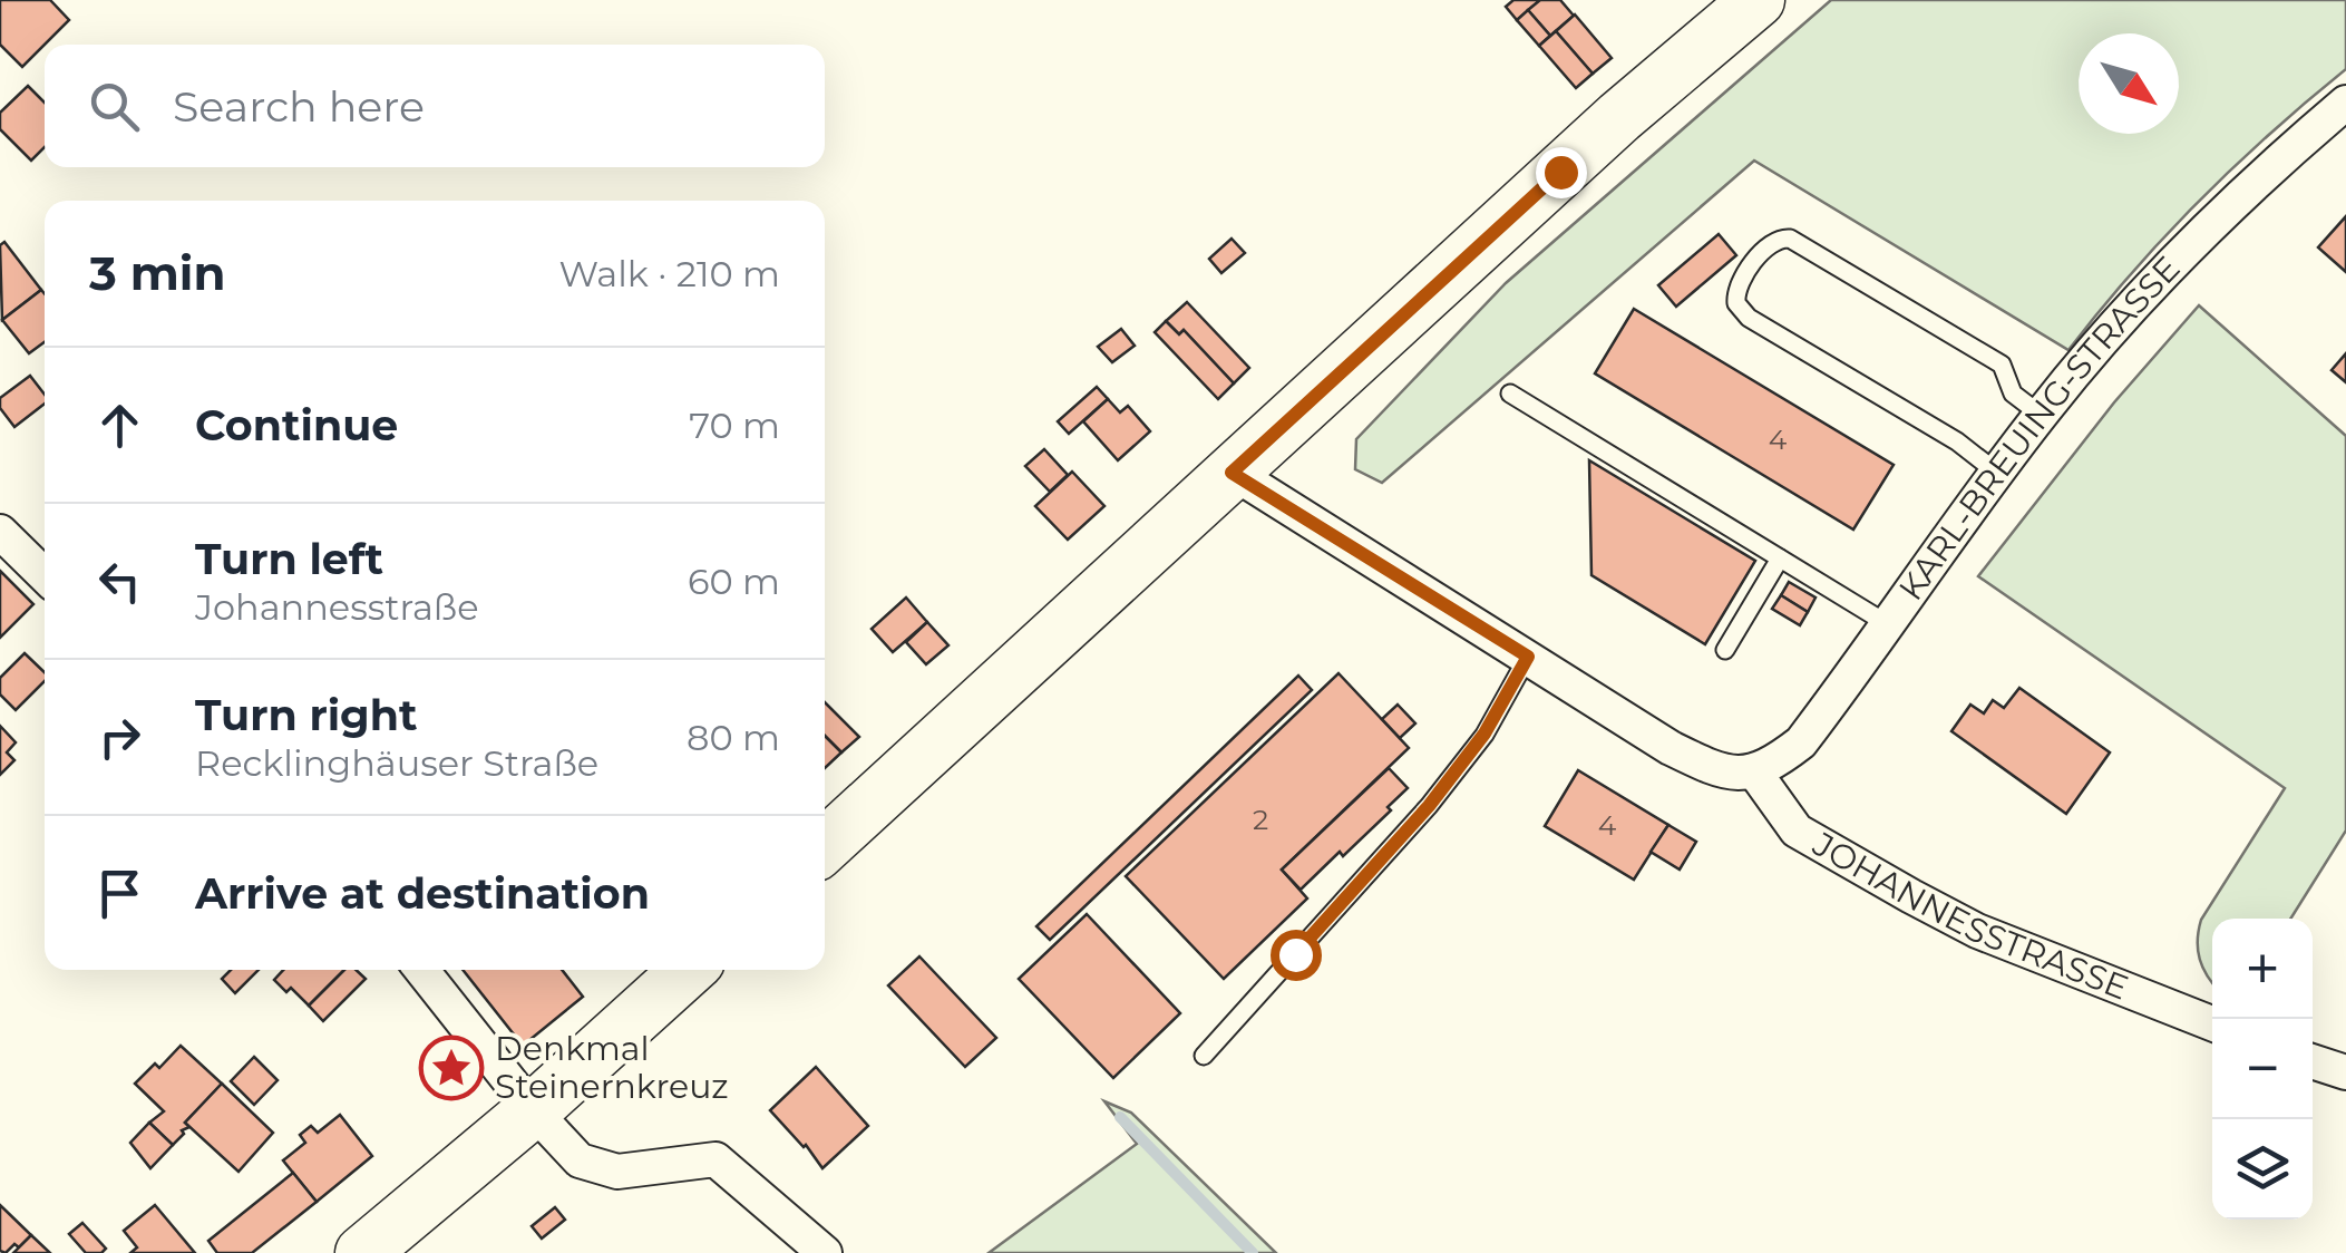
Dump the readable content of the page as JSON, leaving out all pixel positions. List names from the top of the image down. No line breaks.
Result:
{"streets":{"street":["KARL-BREUING-STRASSE","JOHANNESSTRASSE"]},"crossings":[["KARL-BREUING-STRASSE","JOHANNESSTRASSE"]],"places":{"place":["Denkmal Steinernkreuz"]},"house_numbers":["4","2","4"],"north":"bottom right","page":{"search":"Search here","heading":["3 min","Walk · 210 m"],"list":[["Continue","70 m"],["Turn left","Johannesstraße","60 m"],["Turn right","Recklinghäuser Straße","80 m"],"Arrive at destination"],"map_buttons":["+","−"]}}
